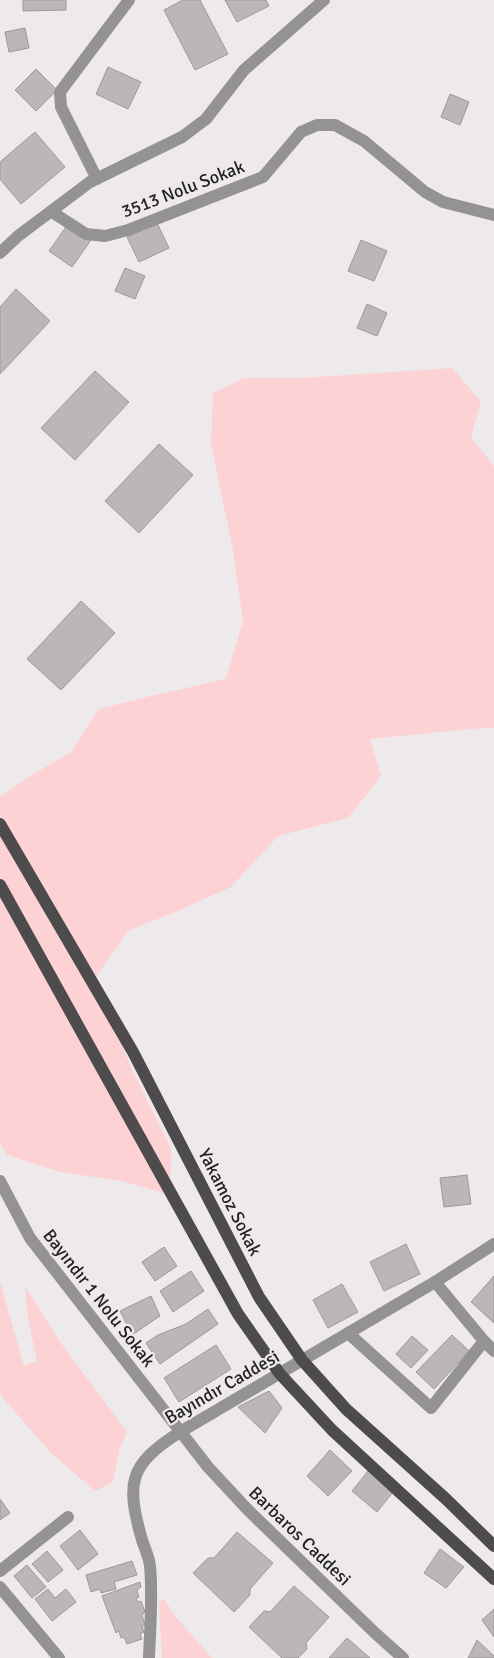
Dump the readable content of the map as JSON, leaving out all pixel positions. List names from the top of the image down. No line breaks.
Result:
{"streets":{"main road":["Yakamoz Sokak"],"street":["3513 Nolu Sokak","Bayındır 1 Nolu Sokak","Bayındır Caddesi","Barbaros Caddesi"]},"crossings":[["Yakamoz Sokak","Bayındır Caddesi"],["Bayındır 1 Nolu Sokak","Bayındır Caddesi"],["Bayındır 1 Nolu Sokak","Barbaros Caddesi"],["Bayındır Caddesi","Barbaros Caddesi"]]}
